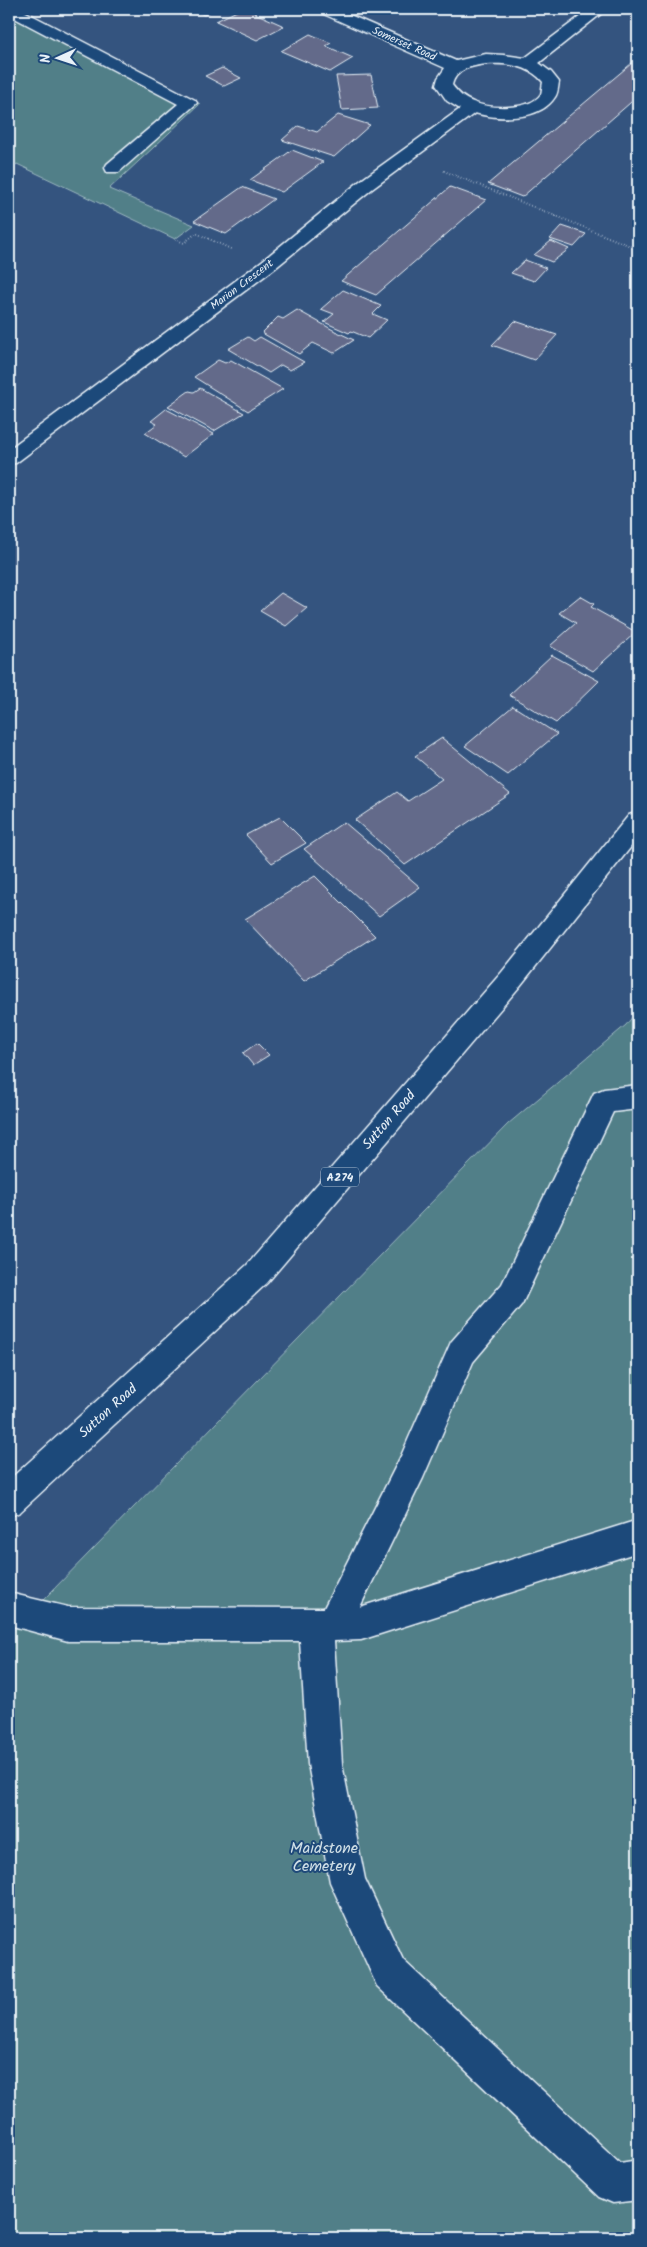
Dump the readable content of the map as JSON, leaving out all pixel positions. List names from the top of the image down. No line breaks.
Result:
{"streets":{"street":["Somerset Road","Marion Crescent","Sutton Road","A274"]},"parks":["Maidstone Cemetery"],"north":"left"}
